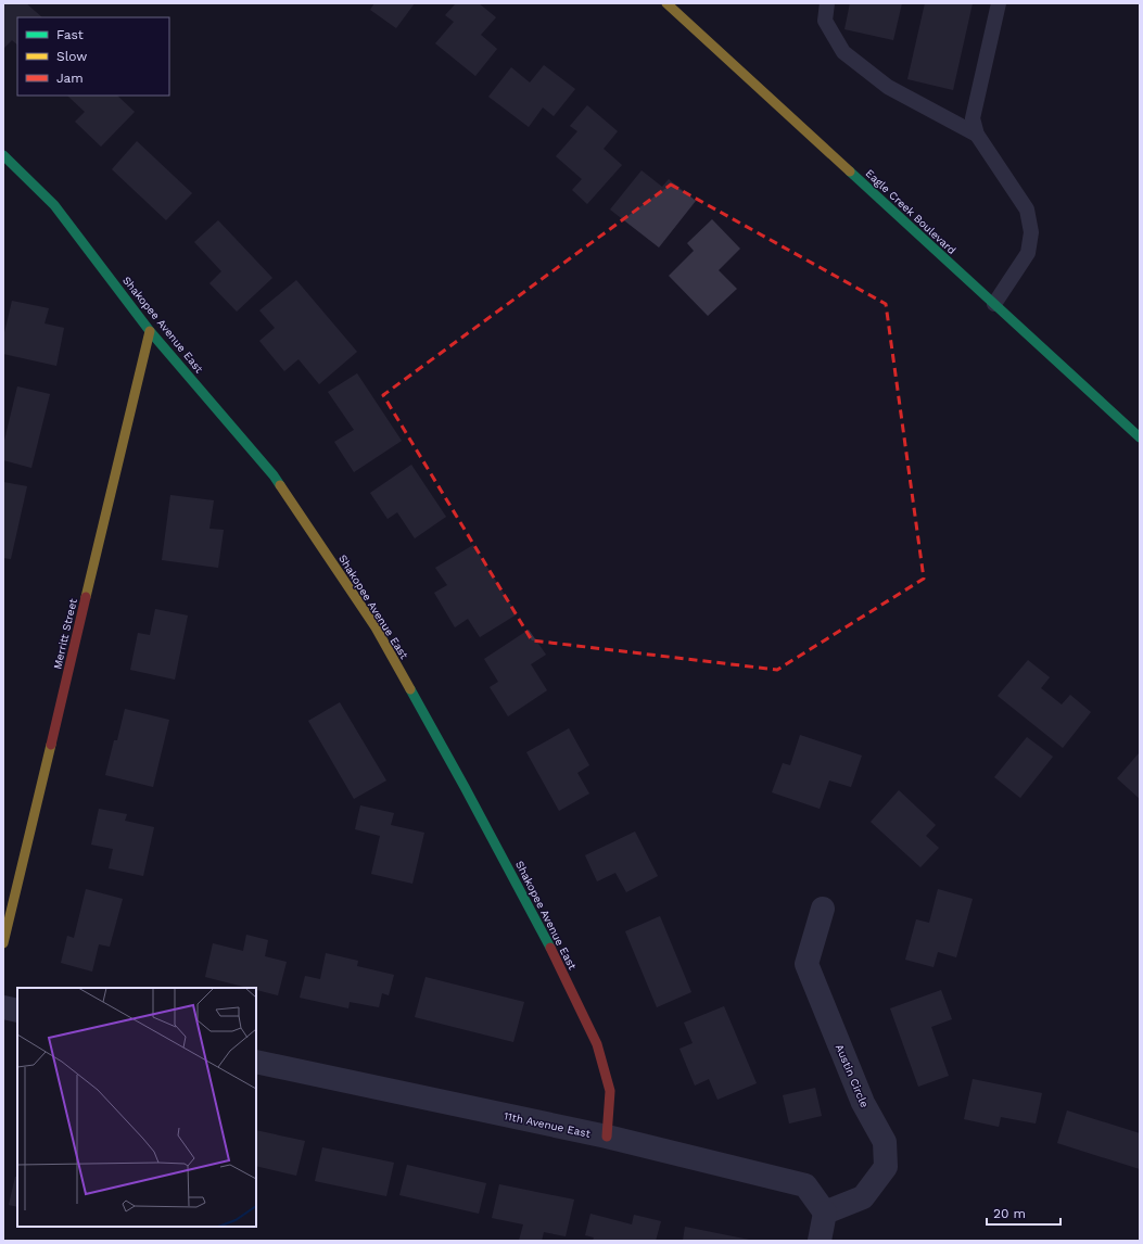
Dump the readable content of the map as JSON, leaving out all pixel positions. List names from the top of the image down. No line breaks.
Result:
{"streets":{"street":["Eagle Creek Boulevard","Shakopee Avenue East","Merritt Street","Austin Circle","11th Avenue East"]},"crossings":[["Shakopee Avenue East","Merritt Street"],["Shakopee Avenue East","11th Avenue East"],["Austin Circle","11th Avenue East"]],"legend":["Fast","Slow","Jam"],"scale_bar":"20 m"}
